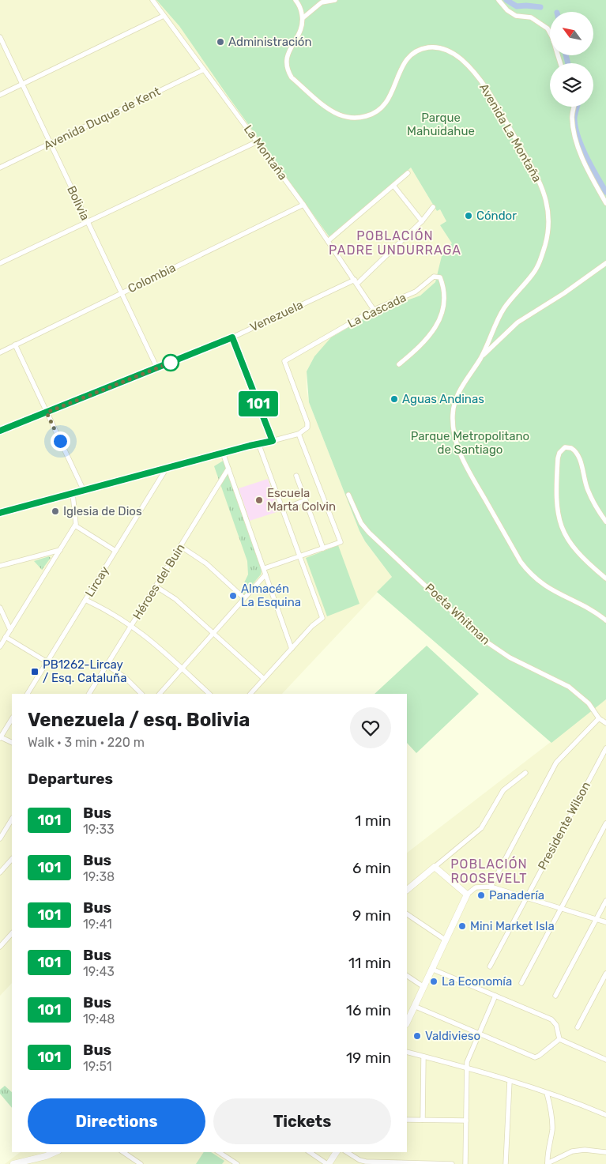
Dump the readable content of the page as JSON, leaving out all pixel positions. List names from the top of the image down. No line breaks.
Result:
{"streets":{"street":["Avenida Duque de Kent","Avenida La Montaña","La Montaña","Bolivia","Colombia","La Cascada","Venezuela","Lircay","Héroes del Buin","Poeta Whitman","Presidente Wilson"]},"crossings":[["Avenida Duque de Kent","La Montaña"],["Avenida Duque de Kent","Bolivia"],["La Montaña","Colombia"],["La Montaña","La Cascada"],["La Montaña","Venezuela"],["Bolivia","Colombia"],["Bolivia","Venezuela"]],"districts":["POBLACIÓN PADRE UNDURRAGA","POBLACIÓN ROOSEVELT"],"parks":["Parque Mahuidahue","Parque Metropolitano de Santiago"],"places":{"other":["Administración","Cóndor","Aguas Andinas","Escuela Marta Colvin","Iglesia de Dios","Almacén La Esquina","Panadería","Mini Market Isla","La Economía","Valdivieso"],"transit":["PB1262-Lircay / Esq. Cataluña"]},"lines":["bus line 101"],"north":"top left","page":{"on_map":"101","heading":[["Venezuela / esq. Bolivia","Walk · 3 min · 220 m"],"Departures"],"list":[{"mark":"101","name":"Bus","note":"19:33","value":"1 min"},{"mark":"101","name":"Bus","note":"19:38","value":"6 min"},{"mark":"101","name":"Bus","note":"19:41","value":"9 min"},{"mark":"101","name":"Bus","note":"19:43","value":"11 min"},{"mark":"101","name":"Bus","note":"19:48","value":"16 min"},{"mark":"101","name":"Bus","note":"19:51","value":"19 min"}],"buttons":["Directions","Tickets"]}}
